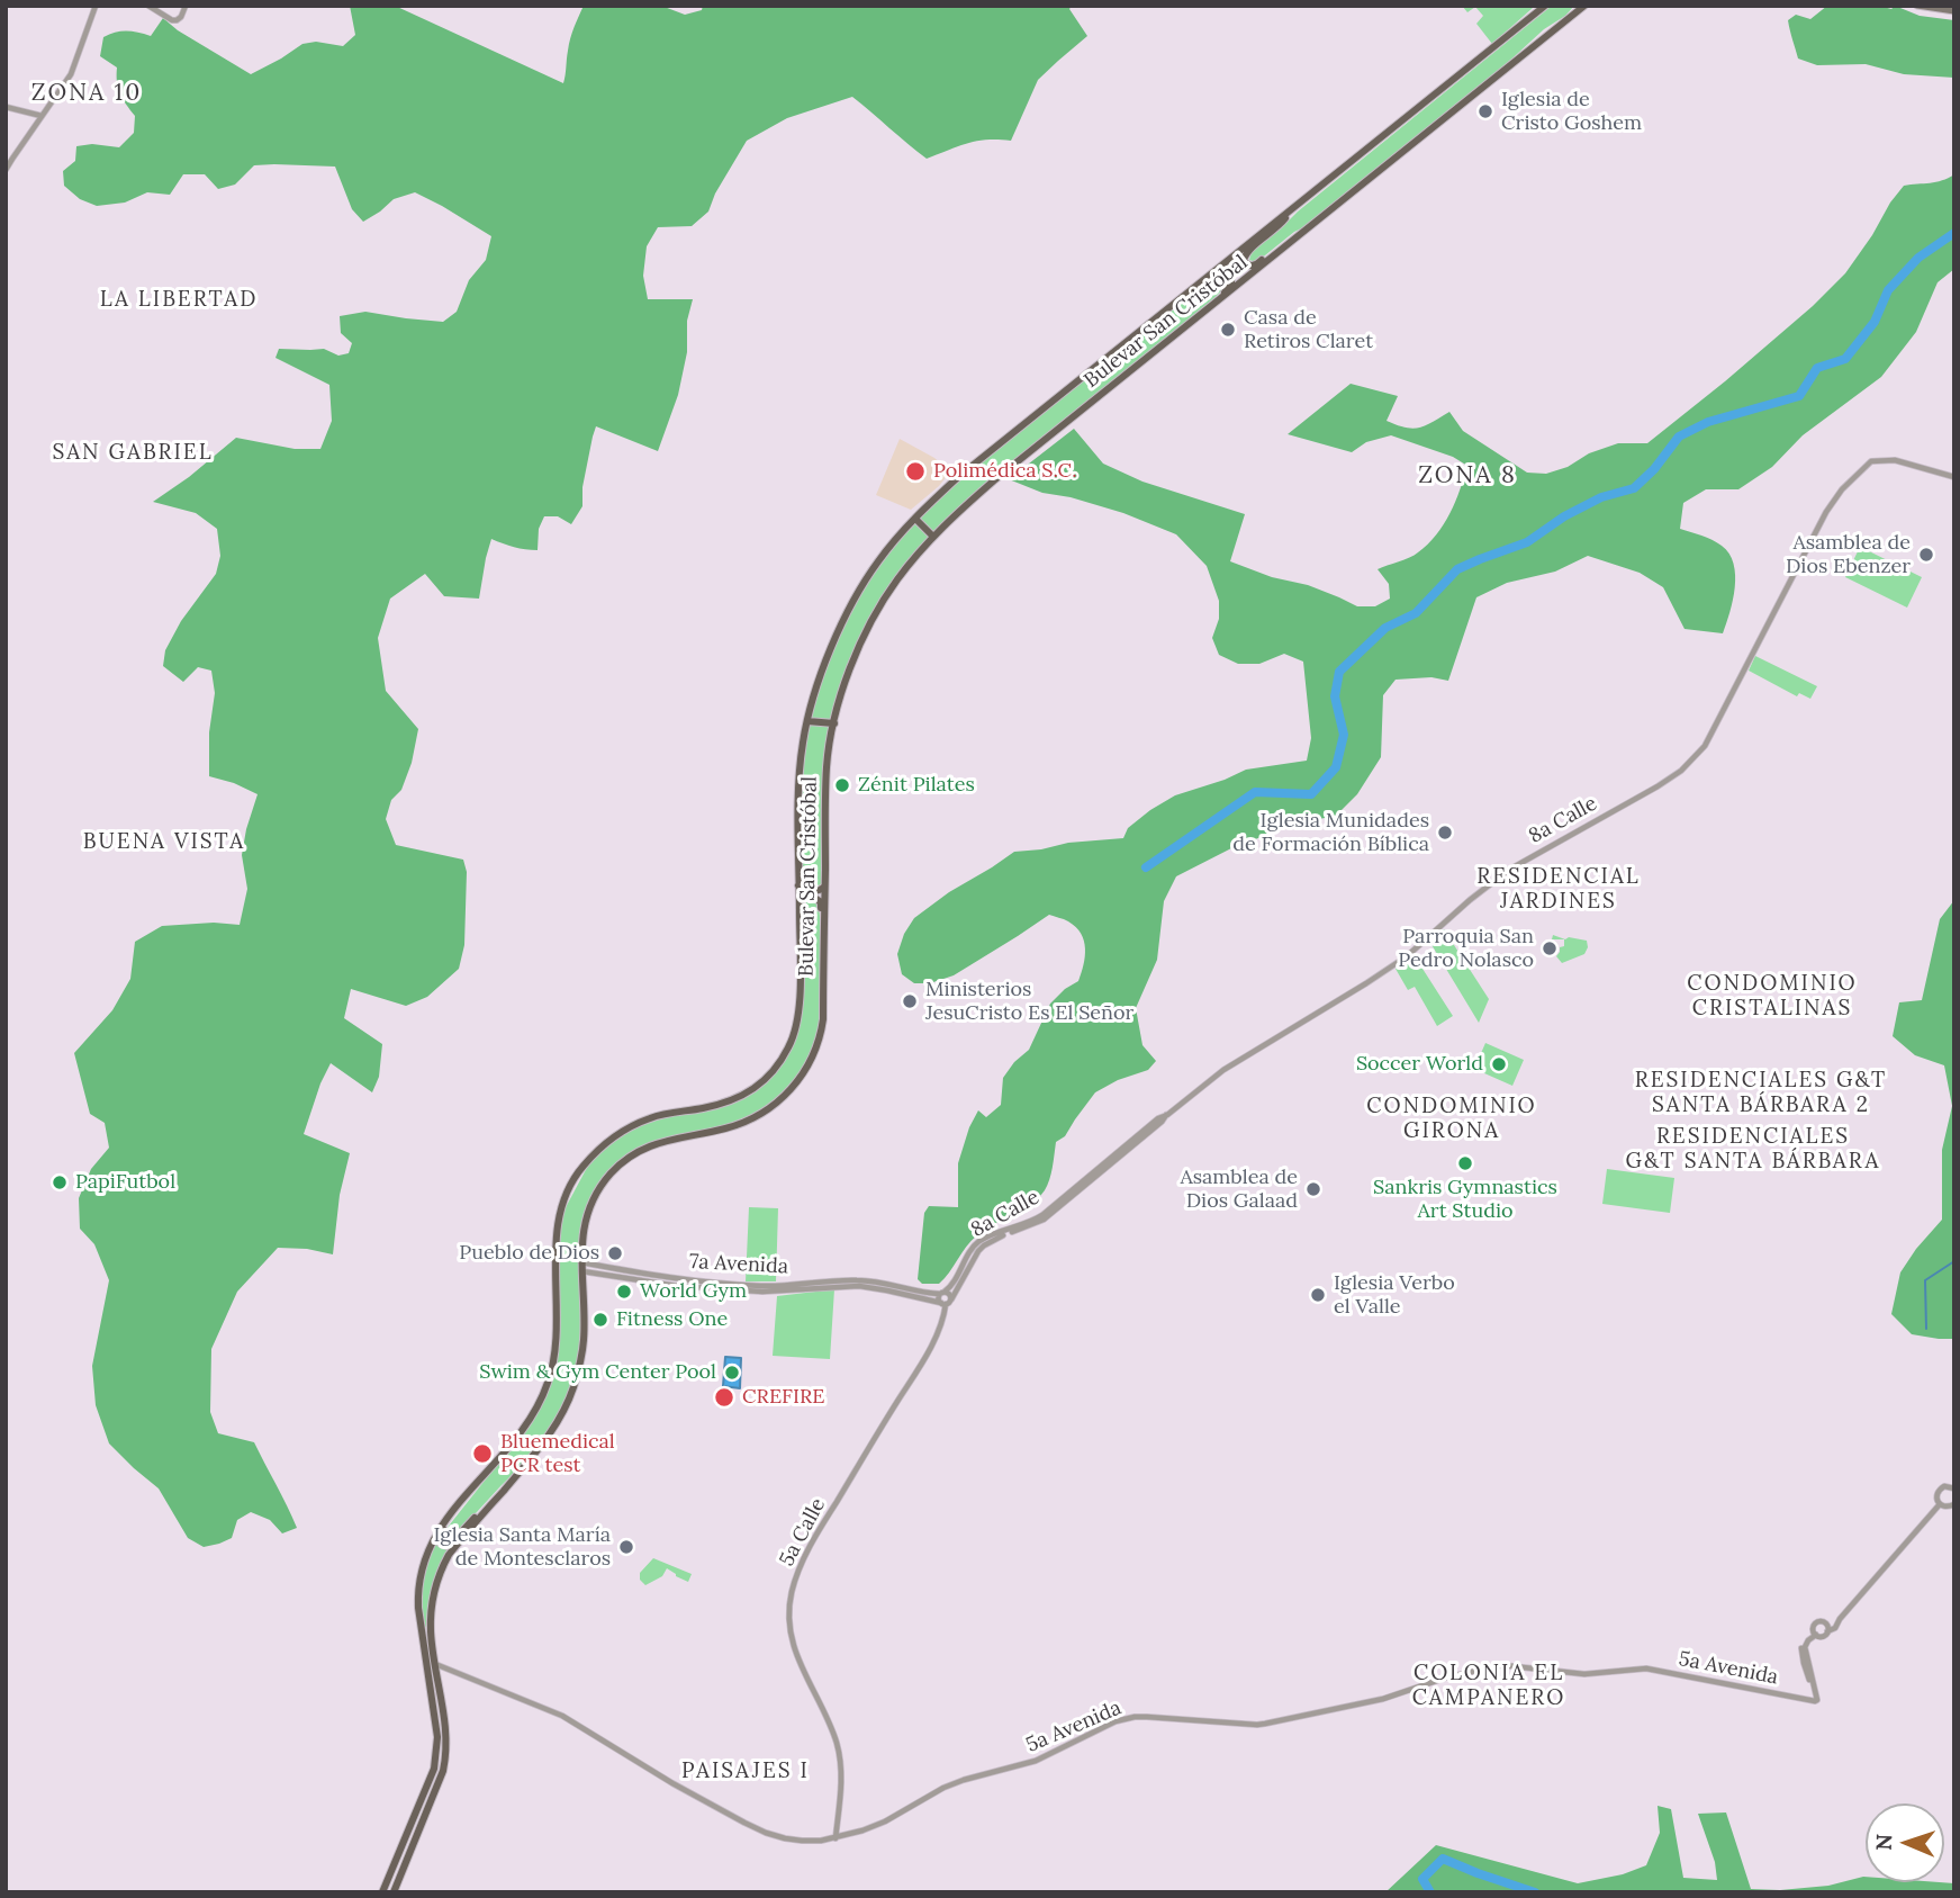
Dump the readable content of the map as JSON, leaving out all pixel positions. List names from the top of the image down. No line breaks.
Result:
{"streets":{"main road":["Bulevar San Cristóbal"],"street":["8a Calle","7a Avenida","5a Calle","5a Avenida"]},"crossings":[["Bulevar San Cristóbal","7a Avenida"],["Bulevar San Cristóbal","5a Avenida"],["8a Calle","7a Avenida"],["7a Avenida","5a Calle"],["5a Calle","5a Avenida"]],"districts":["ZONA 10","LA LIBERTAD","SAN GABRIEL","ZONA 8","BUENA VISTA","RESIDENCIAL JARDINES","CONDOMINIO CRISTALINAS","RESIDENCIALES G&T SANTA BÁRBARA 2","CONDOMINIO GIRONA","RESIDENCIALES G&T SANTA BÁRBARA","COLONIA EL CAMPANERO","PAISAJES I"],"places":["Iglesia de Cristo Goshem","Casa de Retiros Claret","Polimédica S.C.","Asamblea de Dios Ebenzer","Zénit Pilates","Iglesia Munidades de Formación Bíblica","Parroquia San Pedro Nolasco","Ministerios JesuCristo Es El Señor","Soccer World","Sankris Gymnastics Art Studio","PapiFutbol","Asamblea de Dios Galaad","Pueblo de Dios","World Gym","Iglesia Verbo el Valle","Fitness One","Swim & Gym Center Pool","CREFIRE","Bluemedical PCR test","Iglesia Santa María de Montesclaros"],"north":"left"}
